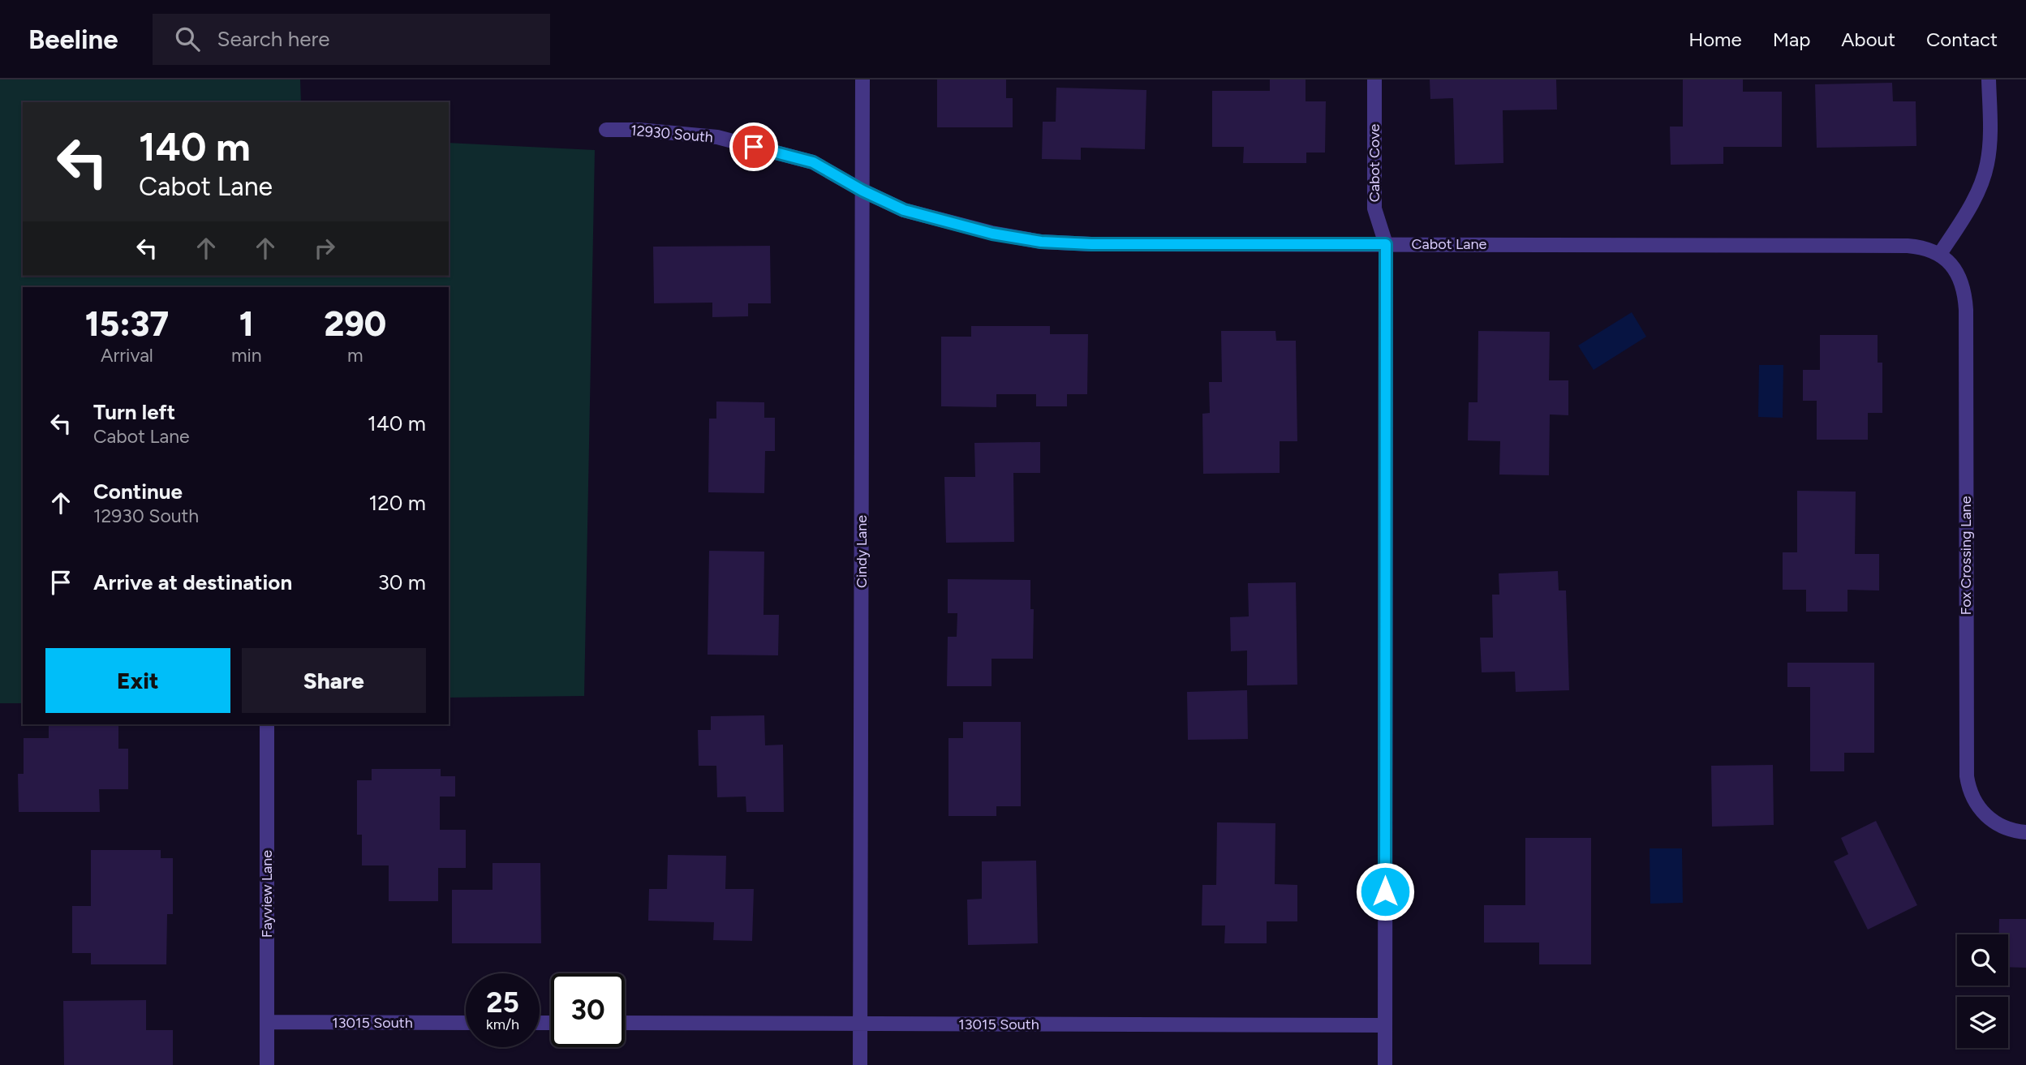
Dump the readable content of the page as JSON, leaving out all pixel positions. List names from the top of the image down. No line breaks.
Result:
{"streets":{"street":["12930 South","Cabot Cove","Cabot Lane","Cindy Lane","Fox Crossing Lane","Fayview Lane","13015 South"]},"crossings":[["12930 South","Cabot Lane"],["12930 South","Cindy Lane"],["Cabot Cove","Cabot Lane"],["Cabot Cove","13015 South"],["Cabot Lane","Cindy Lane"],["Cabot Lane","Fox Crossing Lane"],["Cindy Lane","13015 South"],["Fayview Lane","13015 South"]],"page":{"header":"Beeline","search":"Search here","nav":["Home","Map","About","Contact"],"turn":["140 m","Cabot Lane"],"eta":["15:37","Arrival","1","min","290","m"],"list":[{"name":"Turn left","note":"Cabot Lane","value":"140 m"},{"name":"Continue","note":"12930 South","value":"120 m"},{"name":"Arrive at destination","value":"30 m"}],"buttons":["Exit","Share"],"speed":"25 km/h","limit":"30"}}
